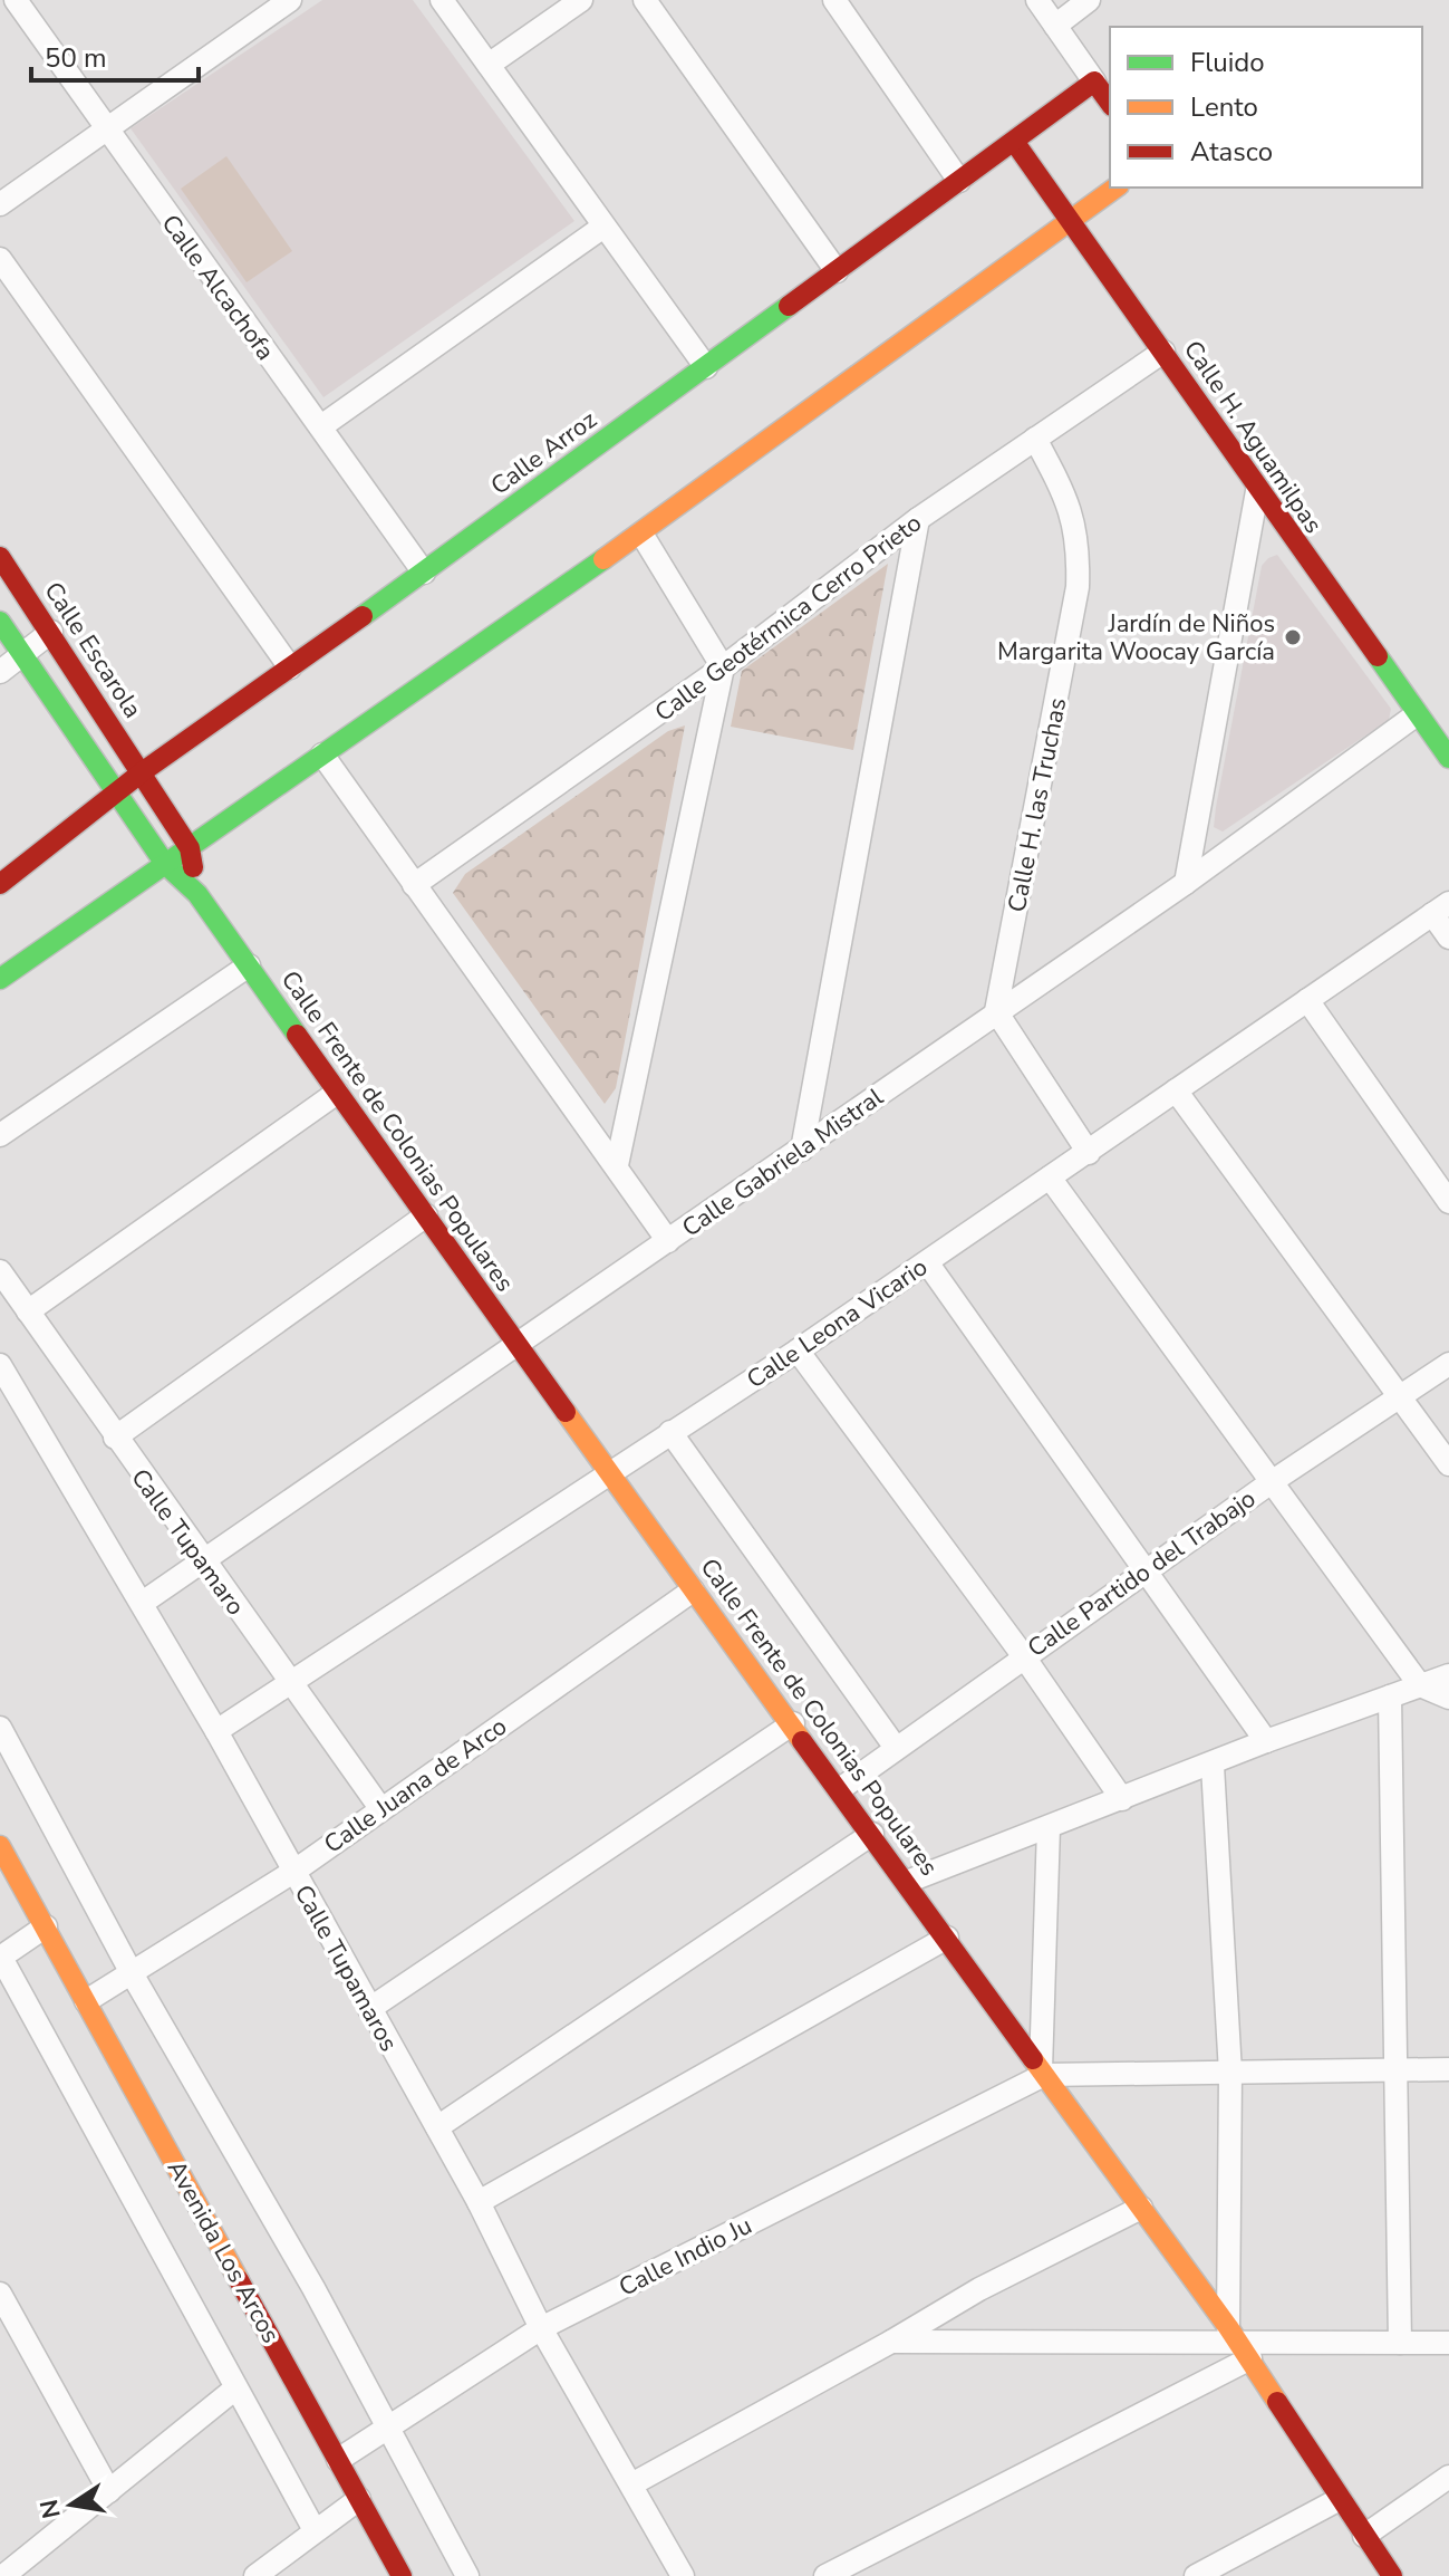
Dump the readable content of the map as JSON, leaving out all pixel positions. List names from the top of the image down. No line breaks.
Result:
{"streets":{"street":["Calle Alcachofa","Calle H. Aguamilpas","Calle Arroz","Calle Geotérmica Cerro Prieto","Calle Escarola","Calle H. las Truchas","Calle Frente de Colonias Populares","Calle Gabriela Mistral","Calle Leona Vicario","Calle Tupamaro","Calle Partido del Trabajo","Calle Juana de Arco","Calle Tupamaros","Avenida Los Arcos","Calle Indio Ju"]},"crossings":[["Calle Alcachofa","Calle Arroz"],["Calle H. Aguamilpas","Calle Arroz"],["Calle H. Aguamilpas","Calle Geotérmica Cerro Prieto"],["Calle H. Aguamilpas","Calle Gabriela Mistral"],["Calle Arroz","Calle Escarola"],["Calle Arroz","Calle Frente de Colonias Populares"],["Calle Geotérmica Cerro Prieto","Calle H. las Truchas"],["Calle Escarola","Calle Frente de Colonias Populares"],["Calle H. las Truchas","Calle Gabriela Mistral"],["Calle Frente de Colonias Populares","Calle Gabriela Mistral"],["Calle Frente de Colonias Populares","Calle Leona Vicario"],["Calle Frente de Colonias Populares","Calle Partido del Trabajo"],["Calle Frente de Colonias Populares","Calle Juana de Arco"],["Calle Frente de Colonias Populares","Calle Indio Ju"],["Calle Gabriela Mistral","Calle Tupamaro"],["Calle Gabriela Mistral","Calle Tupamaros"],["Calle Leona Vicario","Calle Tupamaro"],["Calle Leona Vicario","Calle Tupamaros"],["Calle Tupamaro","Calle Juana de Arco"],["Calle Juana de Arco","Calle Tupamaros"],["Calle Juana de Arco","Avenida Los Arcos"],["Calle Tupamaros","Calle Indio Ju"],["Avenida Los Arcos","Calle Indio Ju"]],"places":["Jardín de Niños Margarita Woocay García"],"legend":["Fluido","Lento","Atasco"],"scale_bar":"50 m","north":"left"}
